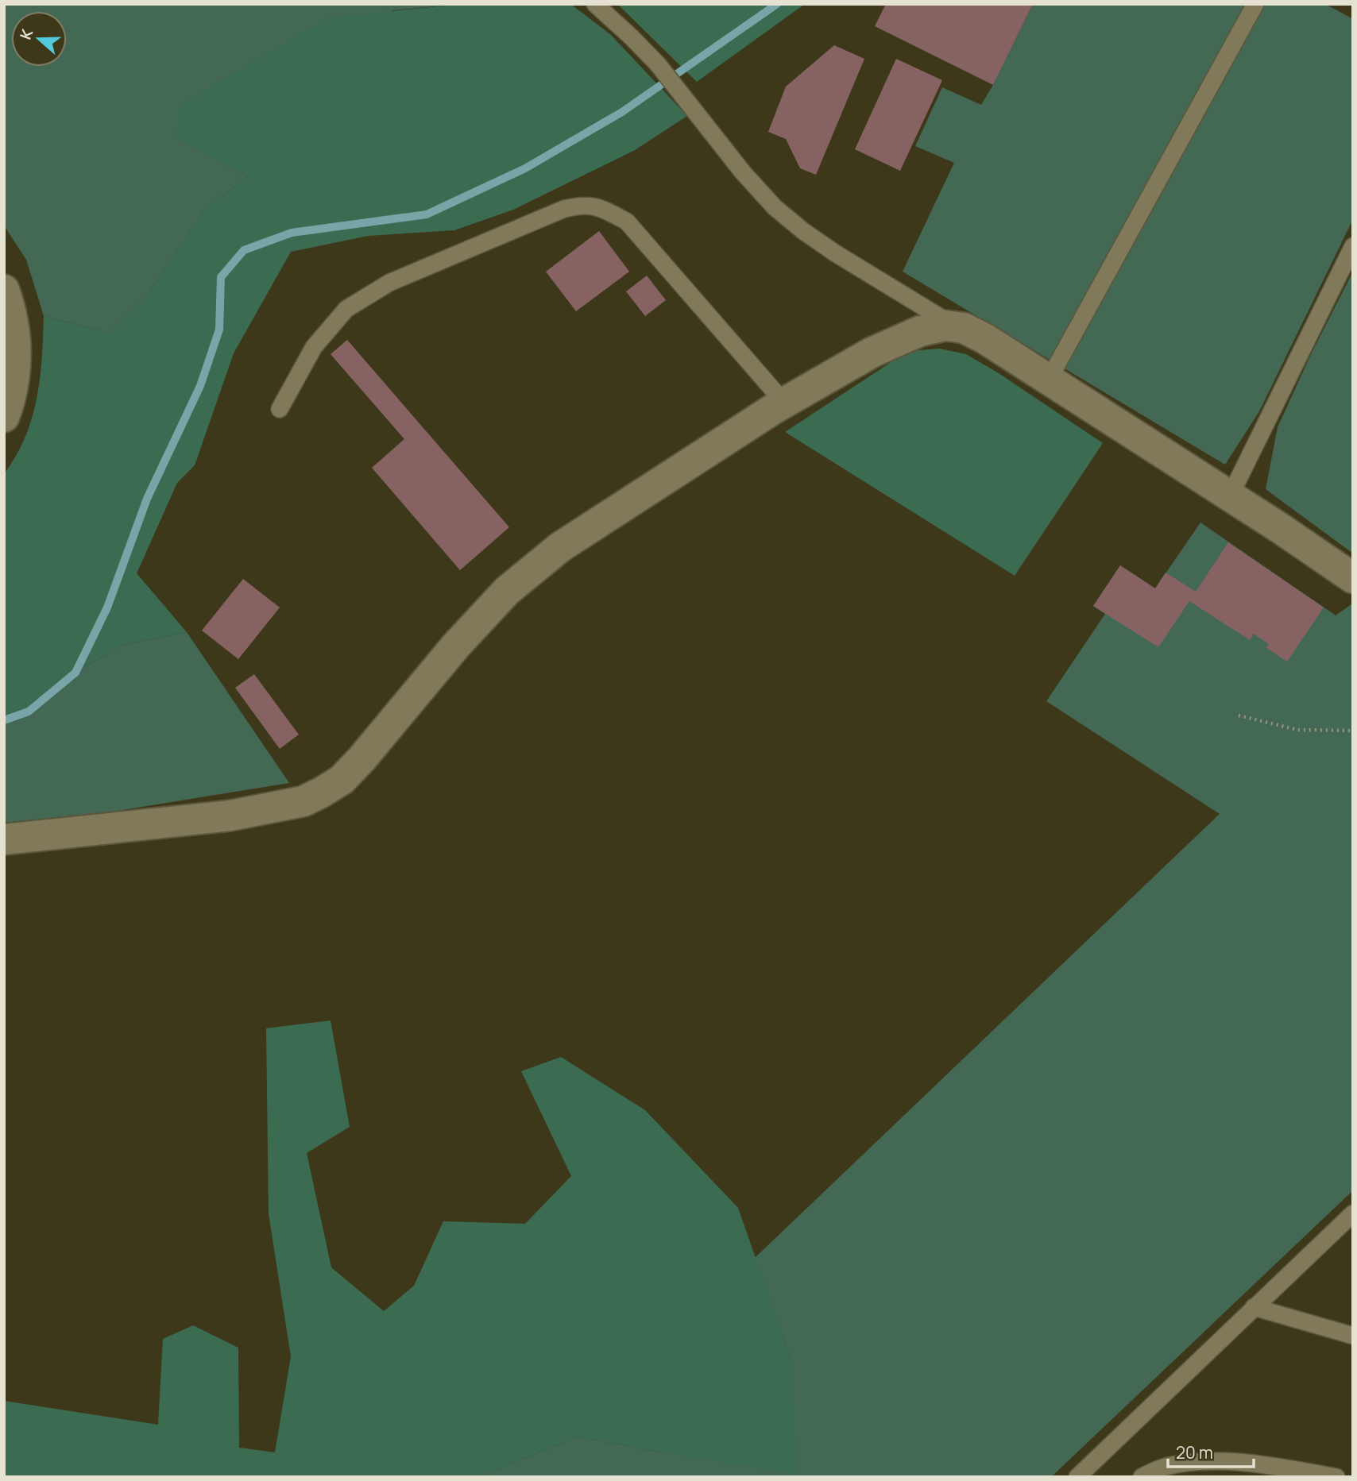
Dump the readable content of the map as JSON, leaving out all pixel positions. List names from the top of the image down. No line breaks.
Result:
{"scale_bar":"20 m","north":"left"}
